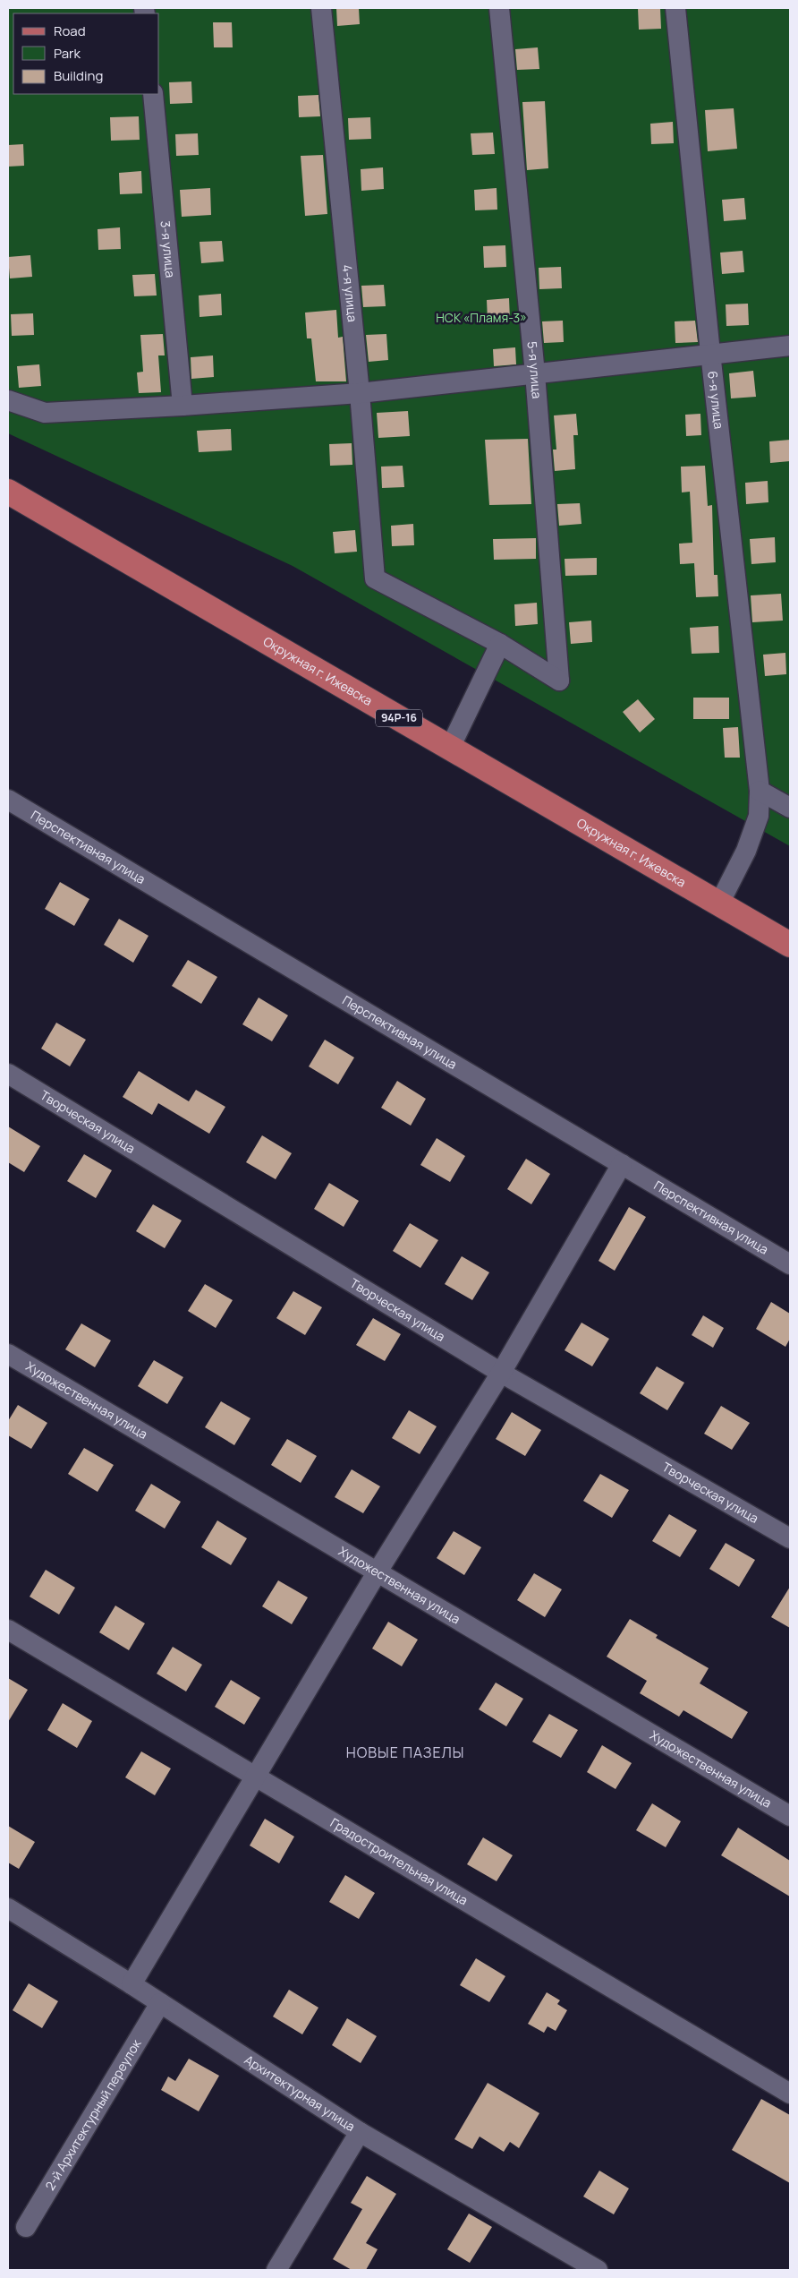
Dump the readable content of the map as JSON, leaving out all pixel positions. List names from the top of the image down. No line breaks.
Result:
{"streets":{"main road":["Окружная г. Ижевска","94Р-16"],"street":["3-я улица","4-я улица","5-я улица","6-я улица","Перспективная улица","Творческая улица","Художественная улица","Градостроительная улица","Архитектурная улица","2-й Архитектурный переулок"]},"crossings":[["4-я улица","5-я улица"],["6-я улица","Окружная г. Ижевска"],["Архитектурная улица","2-й Архитектурный переулок"]],"districts":["НОВЫЕ ПАЗЕЛЫ"],"parks":["НСК «Пламя-3»"],"legend":["Road","Park","Building"]}
